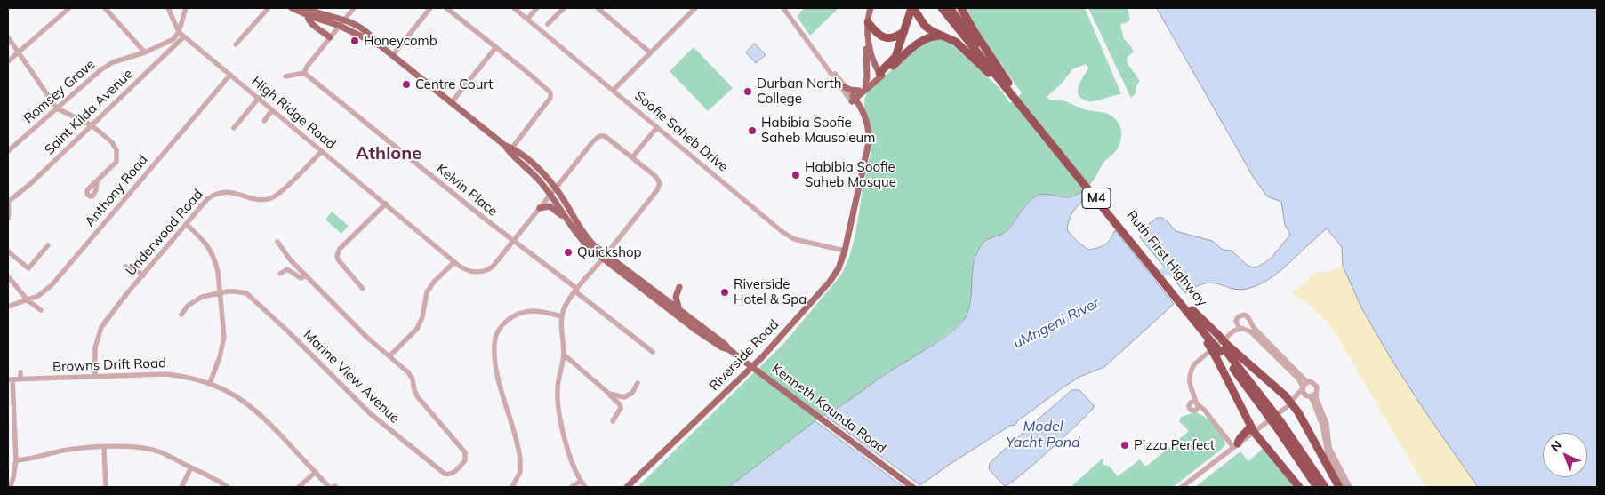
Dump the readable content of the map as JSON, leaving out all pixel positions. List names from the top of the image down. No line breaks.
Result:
{"streets":{"highway":["M4","Ruth First Highway"],"main road":["Riverside Road","Kenneth Kaunda Road"],"street":["Romsey Grove","Saint Kilda Avenue","High Ridge Road","Soofie Saheb Drive","Kelvin Place","Anthony Road","Underwood Road","Browns Drift Road","Marine View Avenue"]},"crossings":[["Romsey Grove","Saint Kilda Avenue"],["Romsey Grove","High Ridge Road"],["Saint Kilda Avenue","High Ridge Road"],["High Ridge Road","Kelvin Place"],["High Ridge Road","Anthony Road"],["High Ridge Road","Underwood Road"],["High Ridge Road","Kenneth Kaunda Road"],["Soofie Saheb Drive","Riverside Road"],["Underwood Road","Browns Drift Road"]],"districts":["Athlone"],"water":["uMngeni River","Model Yacht Pond"],"places":["Honeycomb","Centre Court","Durban North College","Habibia Soofie Saheb Mausoleum","Habibia Soofie Saheb Mosque","Quickshop","Riverside Hotel & Spa","Pizza Perfect"],"north":"top left"}
